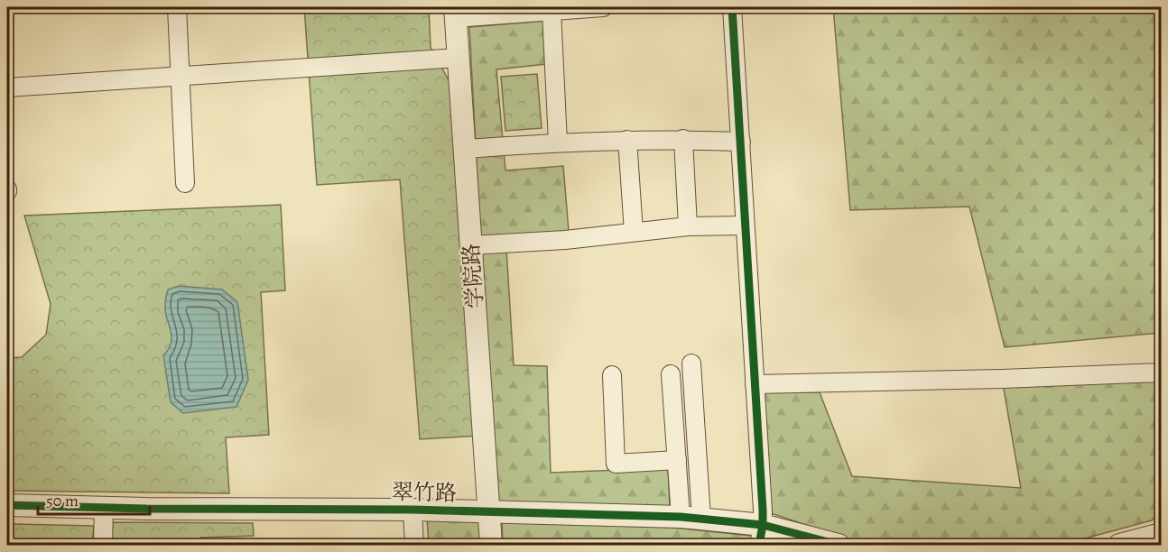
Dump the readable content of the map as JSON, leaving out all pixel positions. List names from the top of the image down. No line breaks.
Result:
{"streets":{"street":["学院路","翠竹路"]},"crossings":[["学院路","翠竹路"]],"scale_bar":"50 m"}
